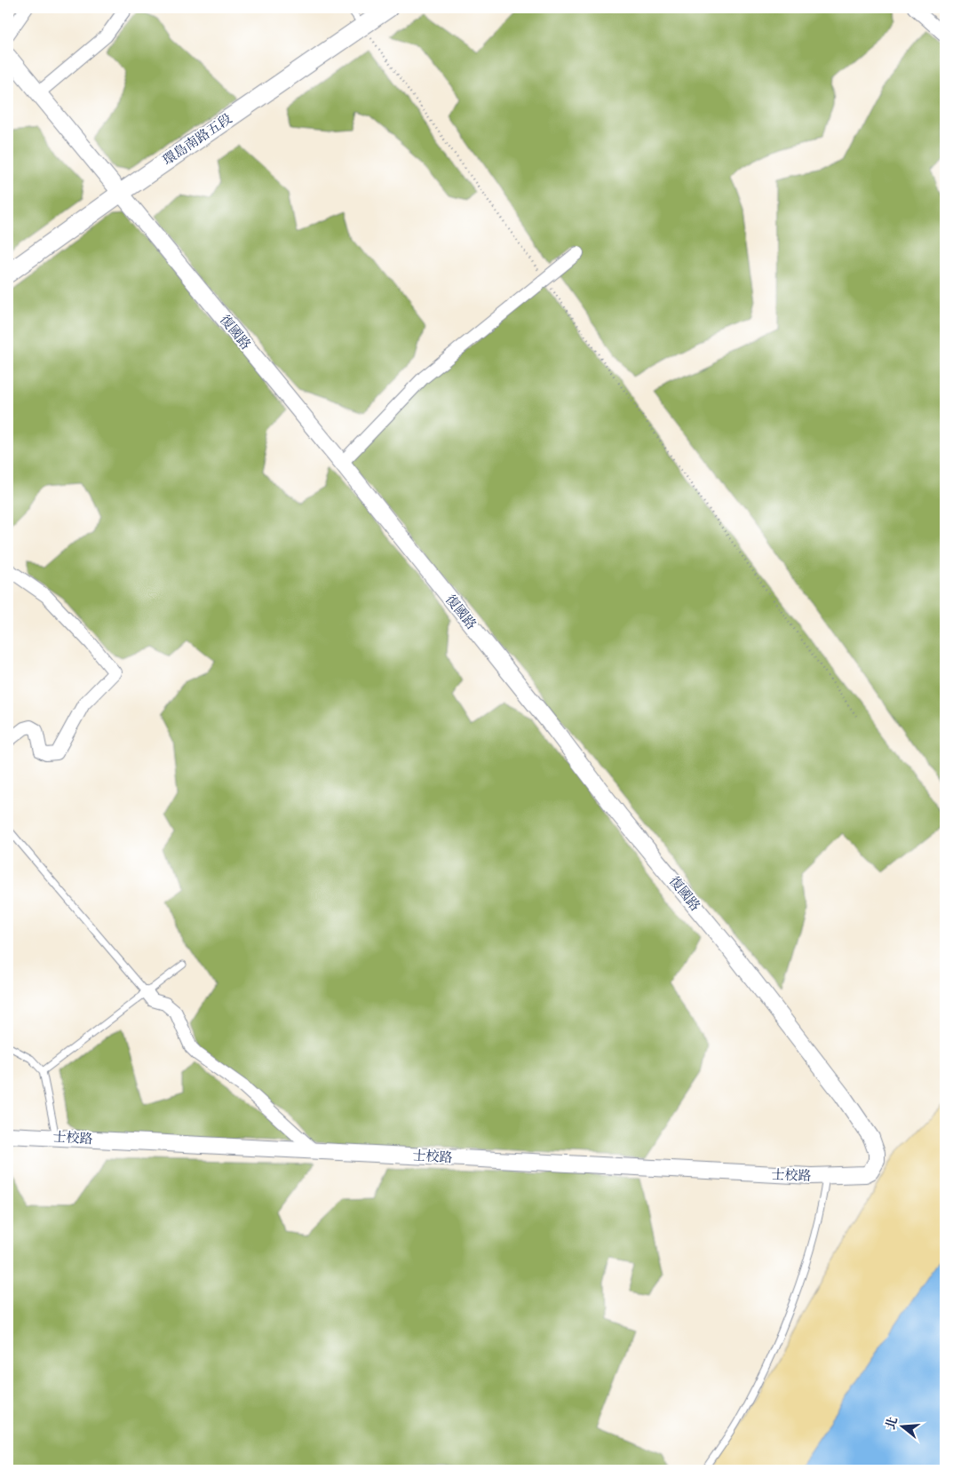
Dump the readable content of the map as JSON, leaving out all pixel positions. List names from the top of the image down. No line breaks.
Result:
{"streets":{"main road":["環島南路五段"],"street":["復國路","士校路"]},"crossings":[["環島南路五段","復國路"],["復國路","士校路"]],"north":"left"}
